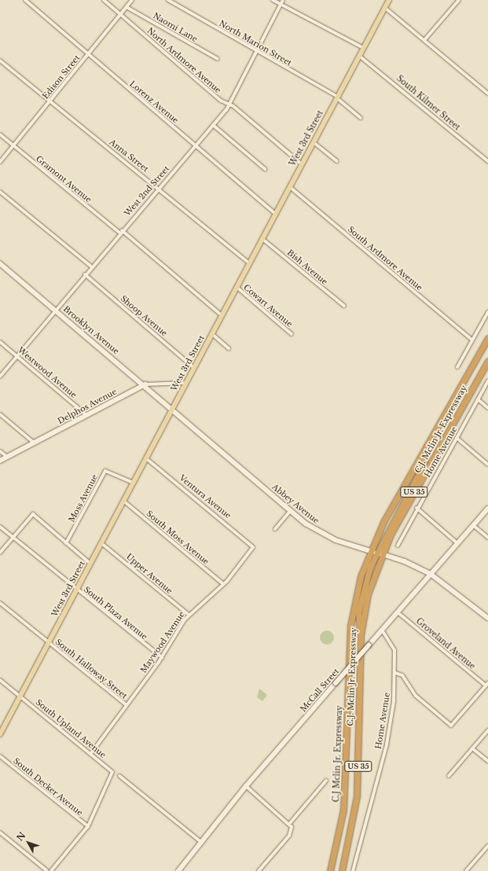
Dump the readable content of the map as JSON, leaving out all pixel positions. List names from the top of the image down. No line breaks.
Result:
{"streets":{"highway":["C.J. Mclin Jr. Expressway","US 35","C.J Mclin Jr. Expressway"],"main road":["West 3rd Street"],"street":["Naomi Lane","North Marion Street","North Ardmore Avenue","Edison Street","Lorenz Avenue","South Kilmer Street","Anna Street","Gramont Avenue","West 2nd Street","South Ardmore Avenue","Bish Avenue","Cowart Avenue","Shoop Avenue","Brooklyn Avenue","Westwood Avenue","Delphos Avenue","Home Avenue","Ventura Avenue","Moss Avenue","Abbey Avenue","South Moss Avenue","Upper Avenue","South Plaza Avenue","Maywood Avenue","Groveland Avenue","South Halloway Street","McCall Street","South Upland Avenue","South Decker Avenue"]},"crossings":[["Naomi Lane","Edison Street"],["North Marion Street","West 3rd Street"],["North Marion Street","West 2nd Street"],["North Ardmore Avenue","Edison Street"],["North Ardmore Avenue","West 3rd Street"],["North Ardmore Avenue","West 2nd Street"],["Edison Street","Lorenz Avenue"],["Edison Street","Anna Street"],["Edison Street","Gramont Avenue"],["Lorenz Avenue","West 3rd Street"],["Lorenz Avenue","West 2nd Street"],["South Kilmer Street","West 3rd Street"],["West 3rd Street","Anna Street"],["West 3rd Street","Gramont Avenue"],["West 3rd Street","South Ardmore Avenue"],["West 3rd Street","Bish Avenue"],["West 3rd Street","Cowart Avenue"],["West 3rd Street","Shoop Avenue"],["West 3rd Street","Brooklyn Avenue"],["West 3rd Street","Delphos Avenue"],["West 3rd Street","Ventura Avenue"],["West 3rd Street","Moss Avenue"],["West 3rd Street","Abbey Avenue"],["West 3rd Street","South Moss Avenue"],["West 3rd Street","Upper Avenue"],["West 3rd Street","South Plaza Avenue"],["West 3rd Street","South Halloway Street"],["West 3rd Street","South Upland Avenue"],["Anna Street","West 2nd Street"],["Gramont Avenue","West 2nd Street"],["West 2nd Street","Shoop Avenue"],["West 2nd Street","Brooklyn Avenue"],["West 2nd Street","Westwood Avenue"],["Brooklyn Avenue","Delphos Avenue"],["Brooklyn Avenue","Abbey Avenue"],["Westwood Avenue","Delphos Avenue"],["C.J. Mclin Jr. Expressway","Abbey Avenue"],["C.J. Mclin Jr. Expressway","C.J Mclin Jr. Expressway"],["Home Avenue","McCall Street"],["Ventura Avenue","Maywood Avenue"],["Abbey Avenue","McCall Street"],["South Moss Avenue","Maywood Avenue"],["Upper Avenue","Maywood Avenue"],["South Plaza Avenue","Maywood Avenue"],["Maywood Avenue","South Halloway Street"],["Maywood Avenue","South Upland Avenue"],["Groveland Avenue","McCall Street"],["South Upland Avenue","South Decker Avenue"]],"north":"top left"}
